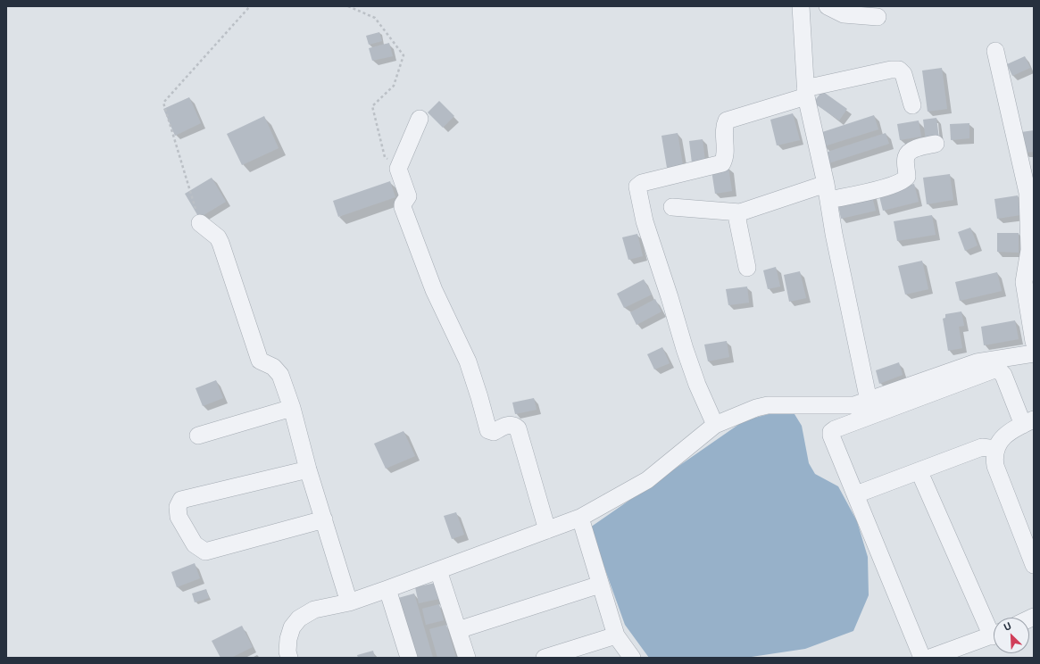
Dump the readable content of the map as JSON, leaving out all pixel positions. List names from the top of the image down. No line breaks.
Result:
{"north":"top left"}
